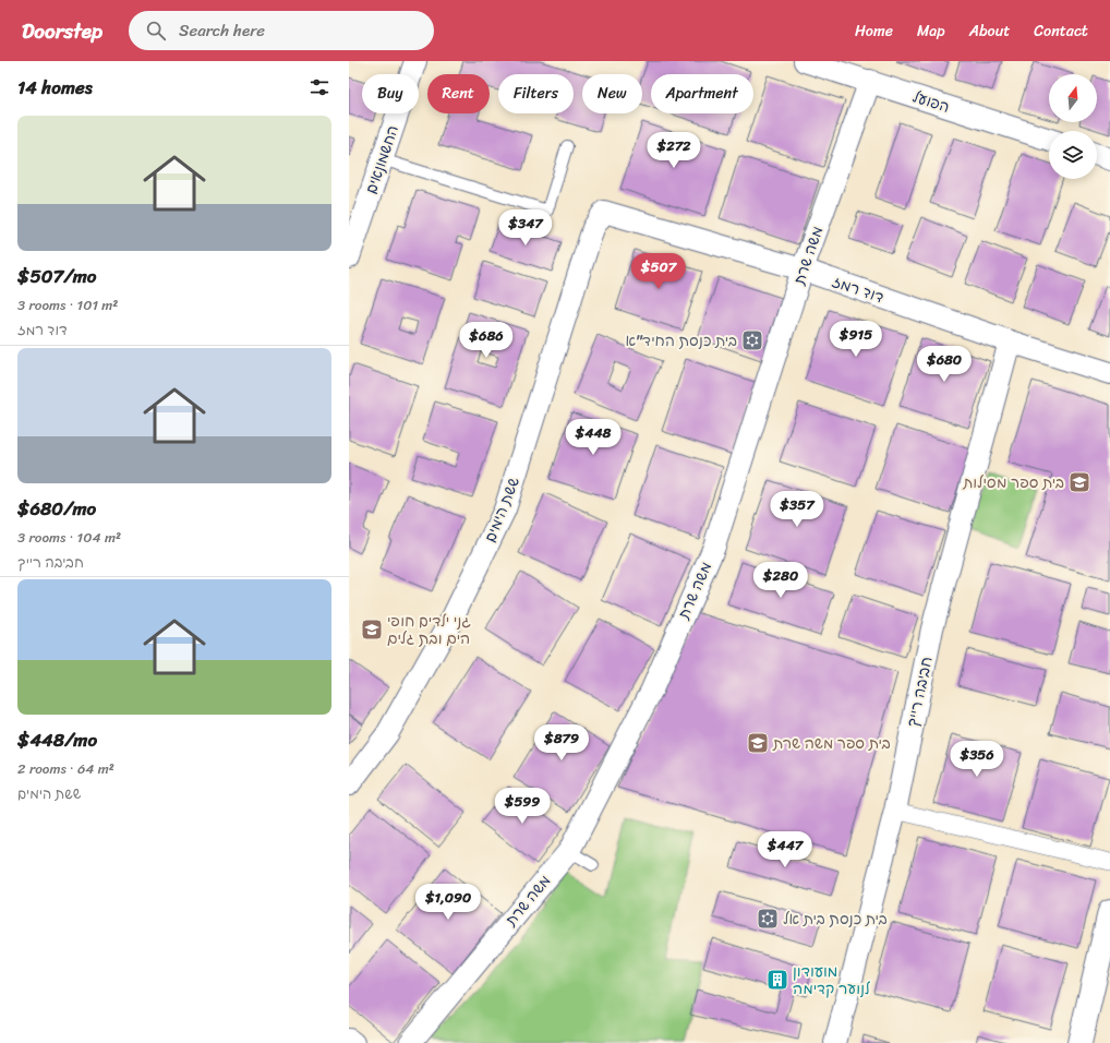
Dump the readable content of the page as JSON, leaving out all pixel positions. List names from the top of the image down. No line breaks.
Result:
{"streets":{"street":["הפועל","החשמונאים","משה שרת","דוד רמז","ששת הימים","חביבה רייך"]},"crossings":[["הפועל","משה שרת"],["משה שרת","דוד רמז"],["דוד רמז","ששת הימים"],["דוד רמז","חביבה רייך"]],"places":{"synagogue":["בית כנסת החיד\"א","בית כנסת בית אל"],"school or university":["בית ספר מסילות","גני ילדים חופי הים ובת גלים","בית ספר משה שרת"],"building":["מועודון לנוער קדימה"]},"north":"top","page":{"header":"Doorstep","search":"Search here","nav":["Home","Map","About","Contact"],"heading":"14 homes","chip":["Buy","Rent","Filters","New","Apartment"],"list":[{"name":"$507/mo","note":"3 rooms · 101 m² · דוד רמז"},{"name":"$680/mo","note":"3 rooms · 104 m² · חביבה רייך"},{"name":"$448/mo","note":"2 rooms · 64 m² · ששת הימים"}],"price":["$272","$347","$507","$915","$686","$680","$448","$357","$280","$879","$356","$599","$447","$1,090"]}}
